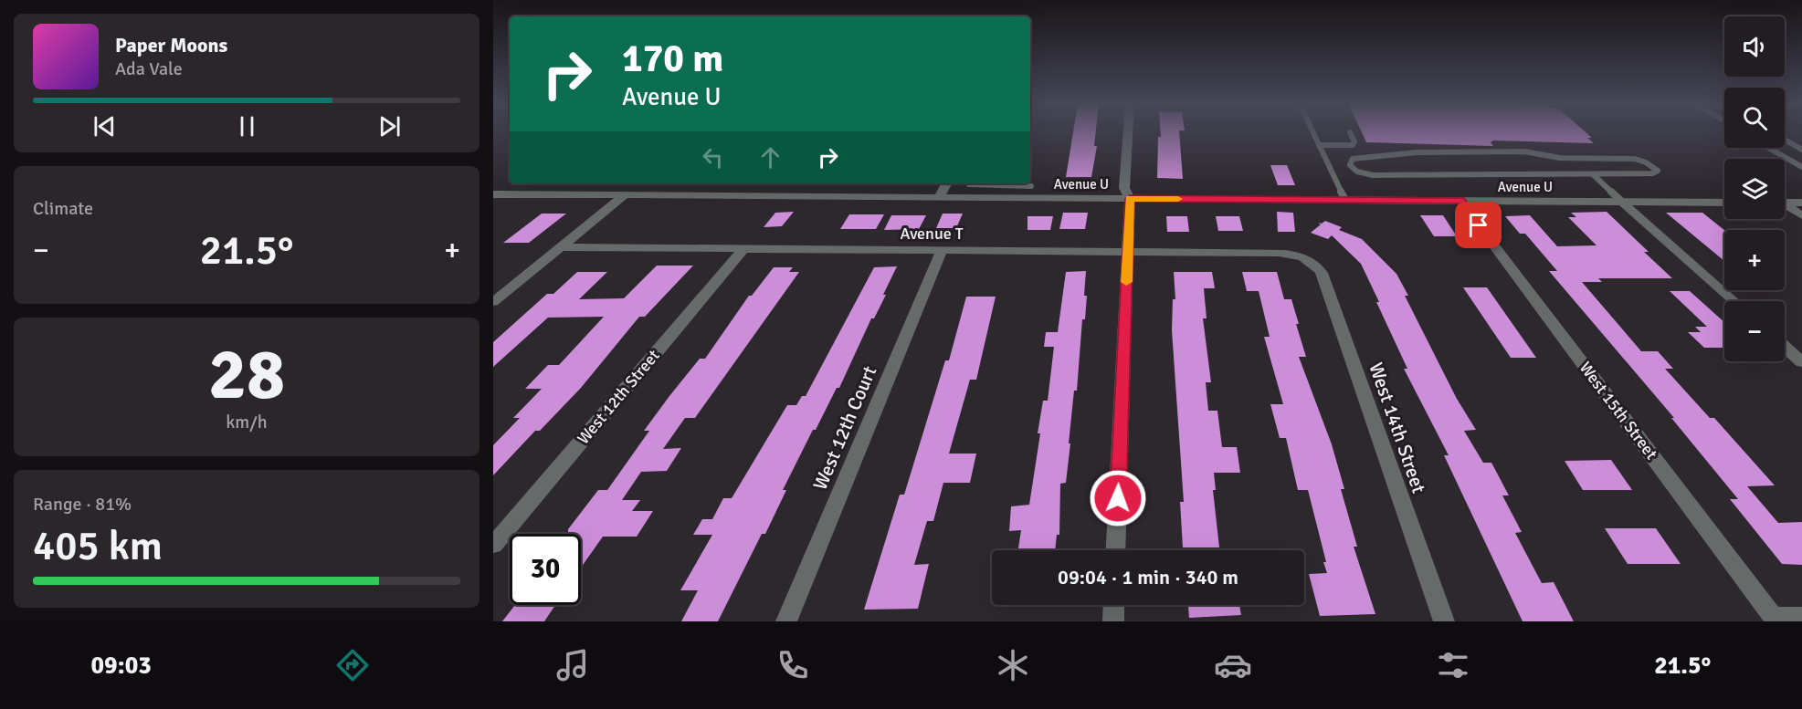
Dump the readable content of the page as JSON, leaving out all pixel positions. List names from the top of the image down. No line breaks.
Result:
{"streets":{"street":["Avenue U","Avenue T","West 12th Street","West 15th Street","West 12th Court","West 14th Street"]},"crossings":[["Avenue U","West 15th Street"],["Avenue T","West 12th Street"],["Avenue T","West 12th Court"],["Avenue T","West 14th Street"]],"page":{"map_buttons":["+","−"],"turn":["170 m","Avenue U"],"song":["Paper Moons","Ada Vale"],"tile":["Climate",["28","km/h"],["Range · 81%","405 km"]],"heat":["−","21.5°","+"],"limit":"30","trip":"09:04 · 1 min · 340 m","tabs":["09:03","21.5°"]}}
